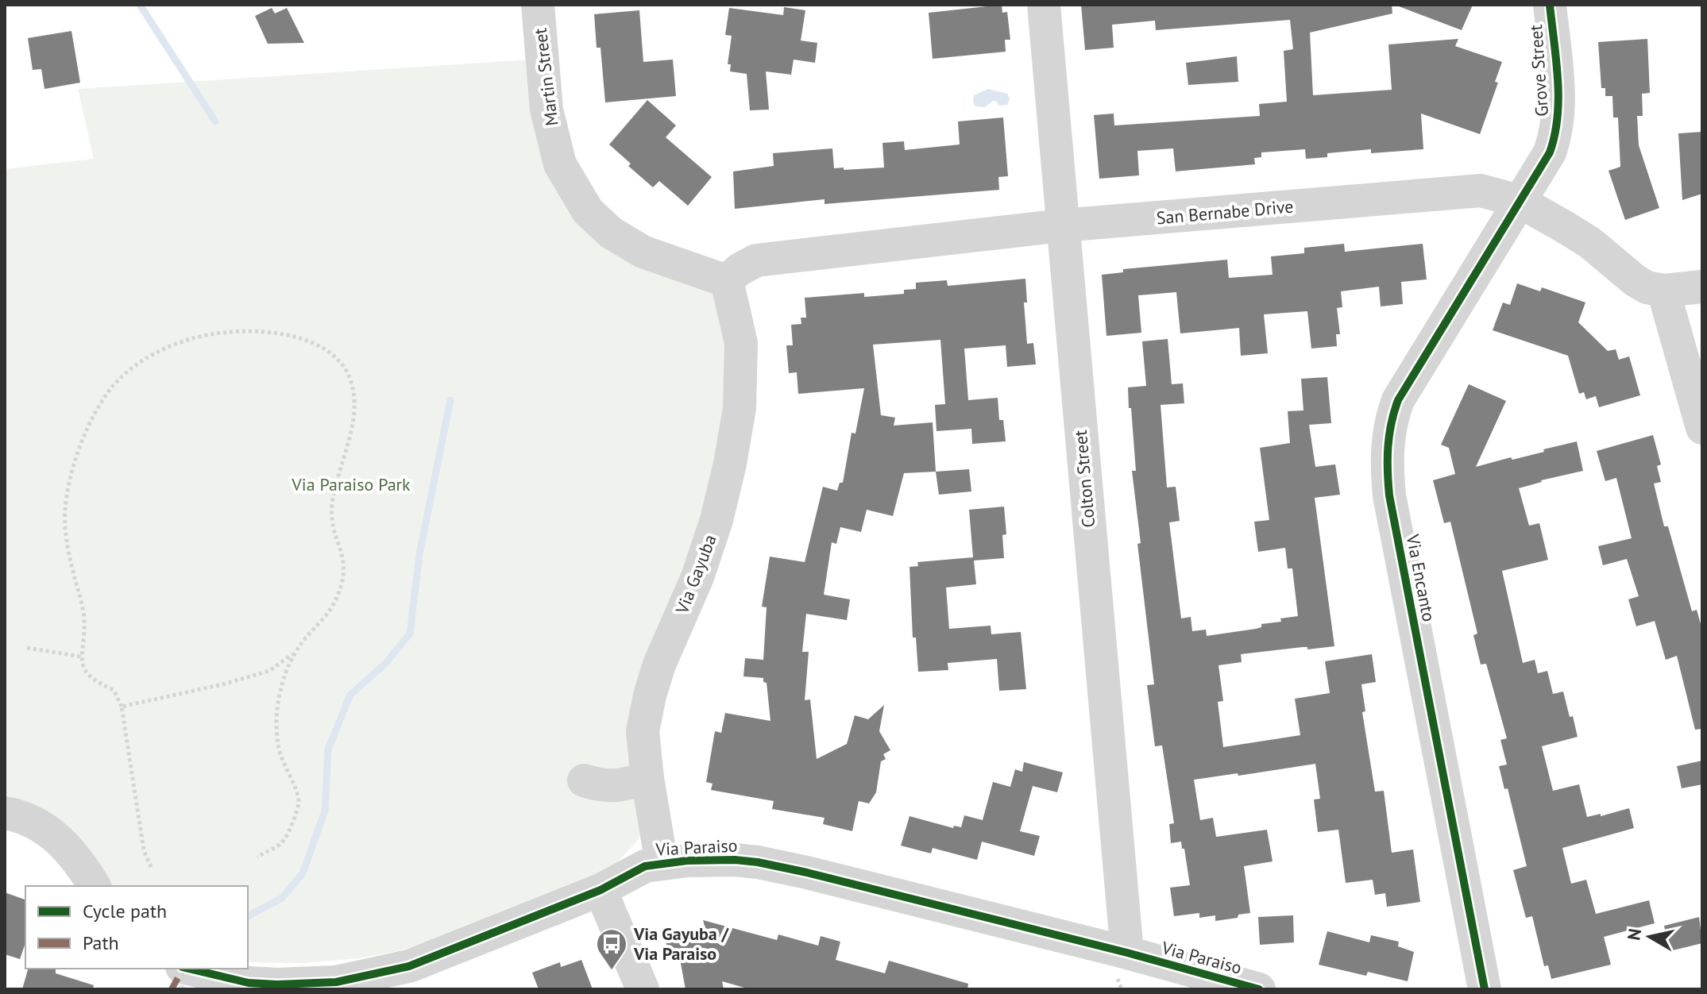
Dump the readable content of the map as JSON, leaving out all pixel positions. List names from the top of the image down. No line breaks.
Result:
{"streets":{"street":["Grove Street","Martin Street","San Bernabe Drive","Colton Street","Via Gayuba","Via Encanto","Via Paraiso"]},"crossings":[["Grove Street","San Bernabe Drive"],["Grove Street","Via Encanto"],["Martin Street","San Bernabe Drive"],["Martin Street","Via Gayuba"],["San Bernabe Drive","Colton Street"],["San Bernabe Drive","Via Gayuba"],["San Bernabe Drive","Via Encanto"],["Colton Street","Via Paraiso"],["Via Gayuba","Via Paraiso"]],"parks":["Via Paraiso Park"],"places":{"bus stop":["Via Gayuba / Via Paraiso"]},"legend":["Cycle path","Path"],"north":"left"}
